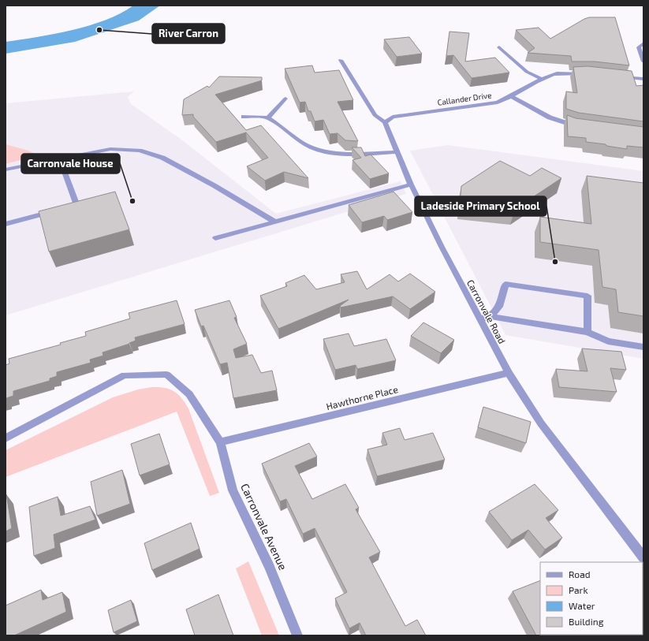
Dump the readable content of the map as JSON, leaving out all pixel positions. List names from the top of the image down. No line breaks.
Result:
{"streets":{"street":["Callander Drive","Carronvale Road","Hawthorne Place","Carronvale Avenue"]},"crossings":[["Callander Drive","Carronvale Road"],["Carronvale Road","Hawthorne Place"],["Hawthorne Place","Carronvale Avenue"]],"places":["River Carron","Carronvale House","Ladeside Primary School"],"legend":["Road","Park","Water","Building"]}
